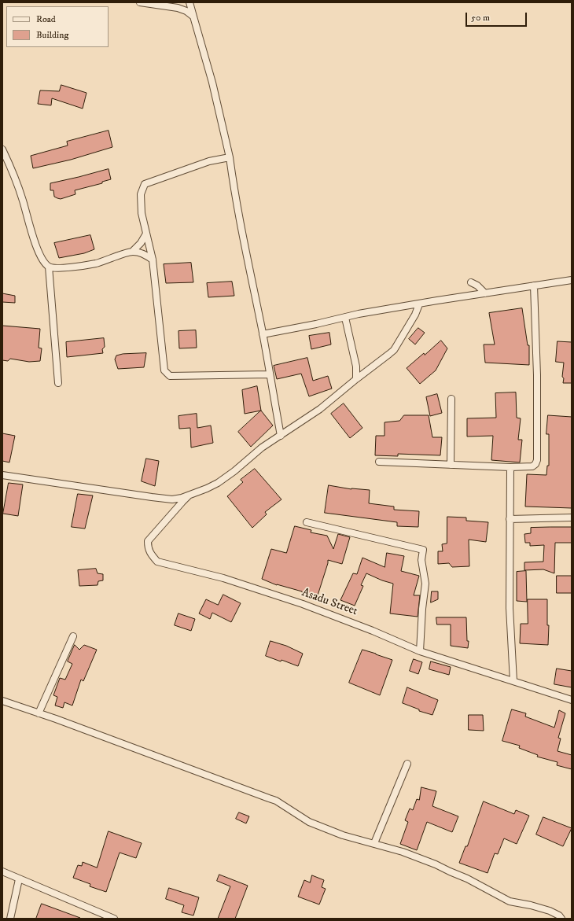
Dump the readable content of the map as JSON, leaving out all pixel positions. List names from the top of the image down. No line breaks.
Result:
{"streets":{"street":["Asadu Street"]},"legend":["Road","Building"],"scale_bar":"50 m"}
